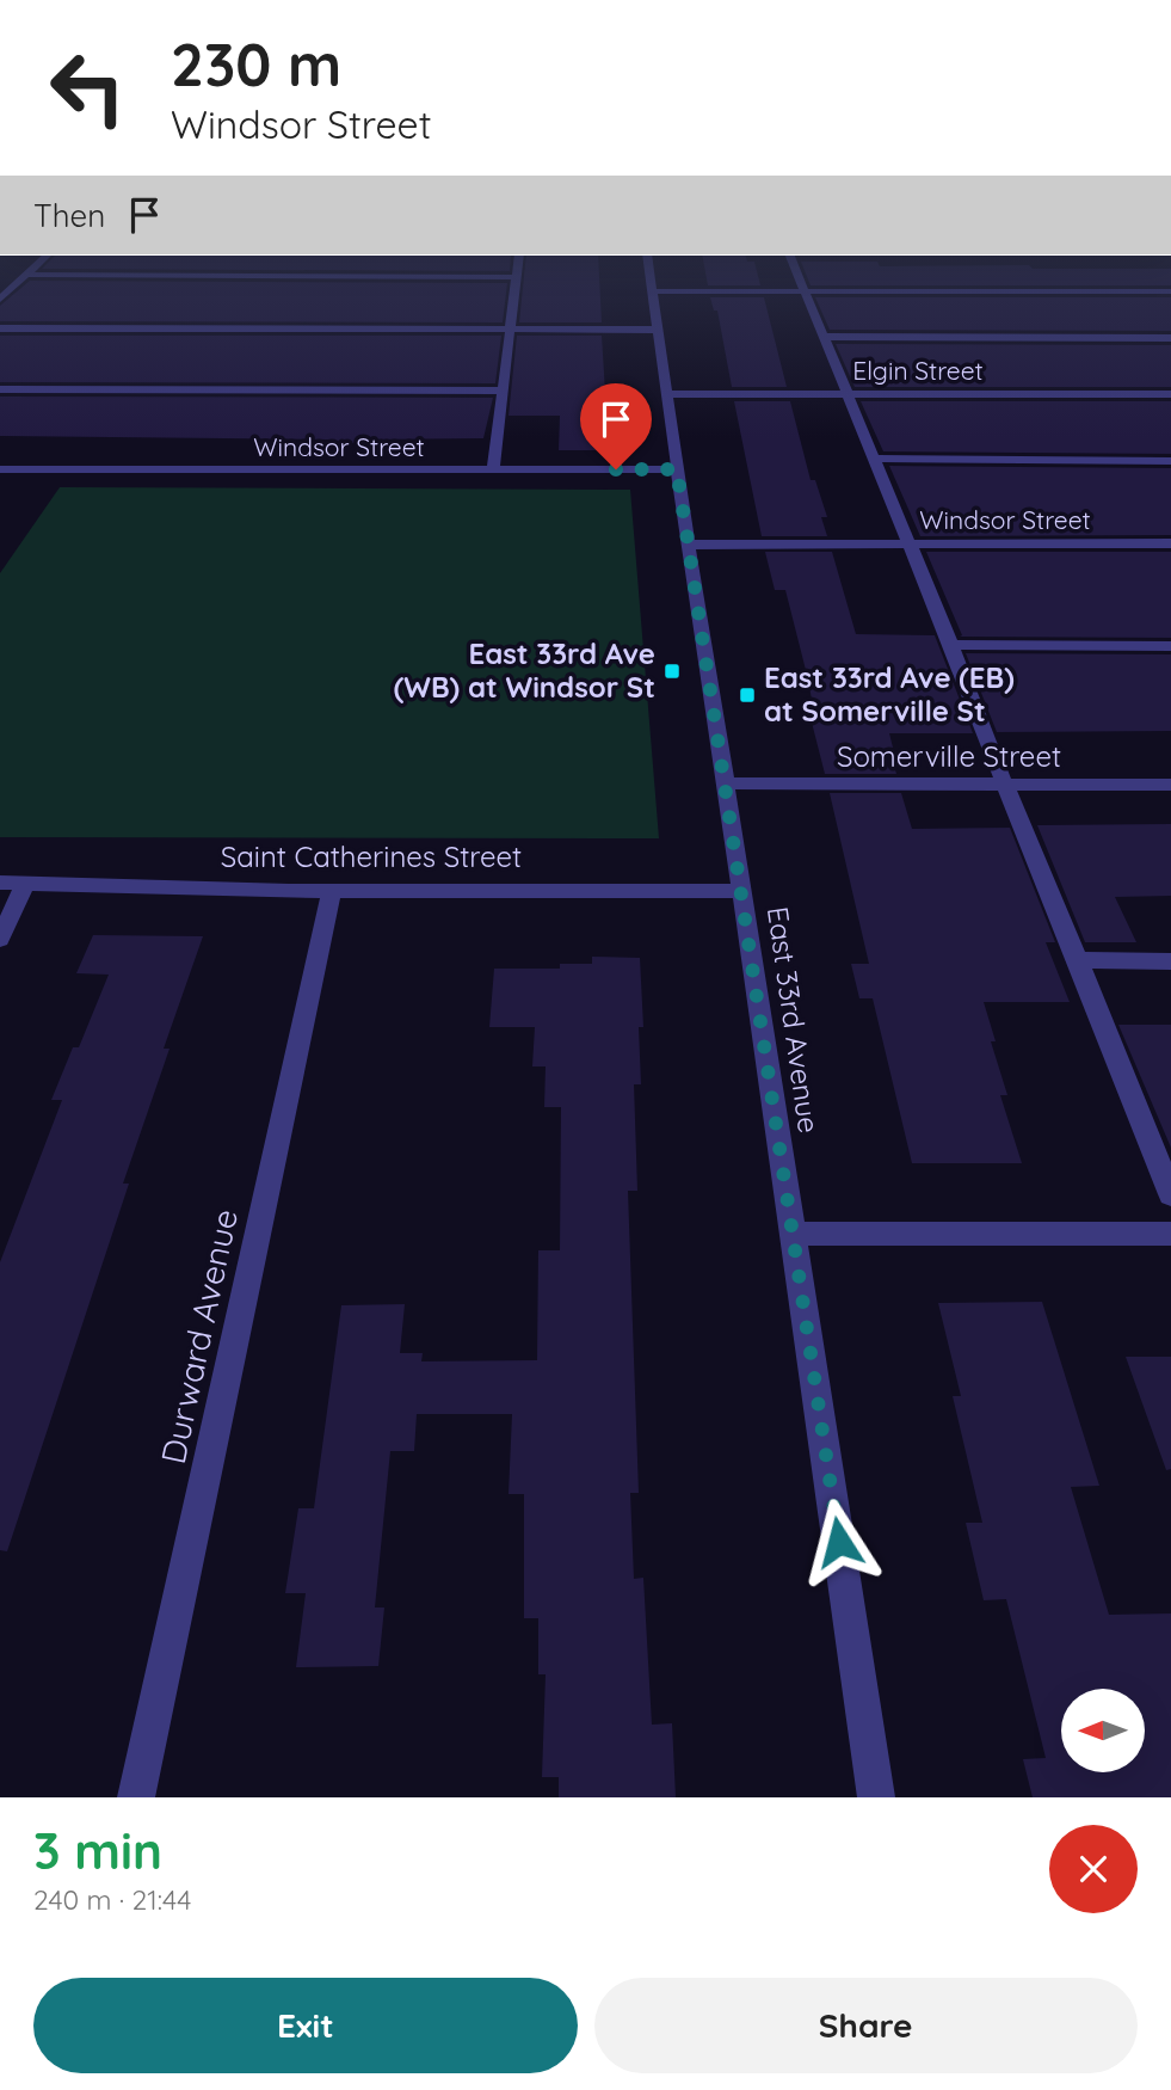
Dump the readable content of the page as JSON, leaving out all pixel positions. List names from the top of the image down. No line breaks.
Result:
{"streets":{"street":["Elgin Street","Windsor Street","Somerville Street","Saint Catherines Street","East 33rd Avenue","Durward Avenue"]},"crossings":[["Elgin Street","East 33rd Avenue"],["Windsor Street","East 33rd Avenue"],["Somerville Street","East 33rd Avenue"],["Saint Catherines Street","East 33rd Avenue"],["Saint Catherines Street","Durward Avenue"]],"places":{"transit":["East 33rd Ave (WB) at Windsor St","East 33rd Ave (EB) at Somerville St"]},"north":"left","page":{"turn":["230 m","Windsor Street"],"then":"Then","heading":["3 min","240 m · 21:44"],"buttons":["Exit","Share"]}}
